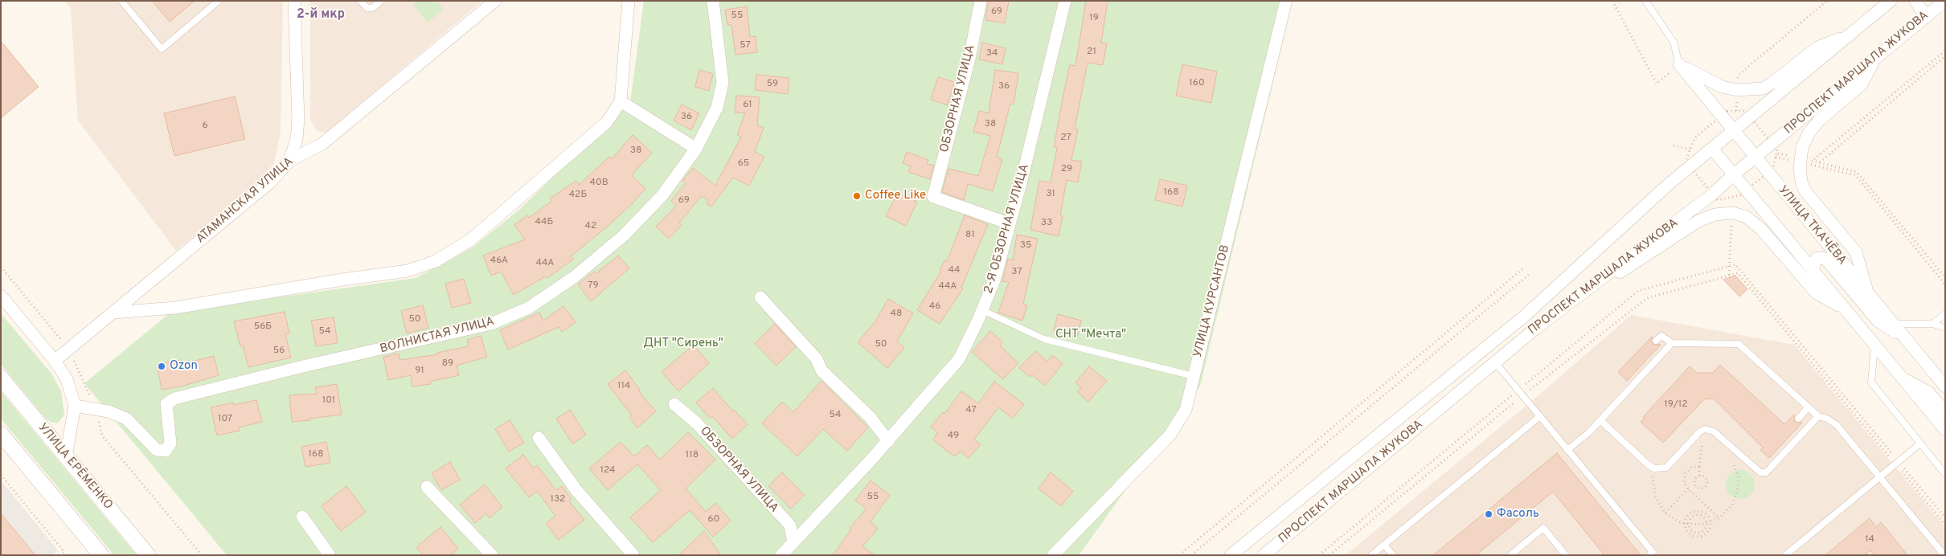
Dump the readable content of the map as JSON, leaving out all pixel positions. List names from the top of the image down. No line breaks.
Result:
{"streets":{"street":["ПРОСПЕКТ МАРШАЛА ЖУКОВА","ОБЗОРНАЯ УЛИЦА","АТАМАНСКАЯ УЛИЦА","УЛИЦА ТКАЧЁВА","2-Я ОБЗОРНАЯ УЛИЦА","УЛИЦА КУРСАНТОВ","ВОЛНИСТАЯ УЛИЦА","УЛИЦА ЕРЁМЕНКО"]},"crossings":[["ПРОСПЕКТ МАРШАЛА ЖУКОВА","УЛИЦА ТКАЧЁВА"],["ОБЗОРНАЯ УЛИЦА","2-Я ОБЗОРНАЯ УЛИЦА"]],"districts":["2-й мкр"],"parks":["СНТ \"Мечта\"","ДНТ \"Сирень\""],"places":["Coffee Like","Ozon","Фасоль"],"house_numbers":["69","55","19","57","21","34","160","59","36","61","36","38","6","27","38","65","29","40В","168","31","42Б","69","44Б","33","42","81","35","46А","44А","44","37","79","44А","46","48","50","56Б","54","50","56","89","91","114","101","19/12","47","54","107","49","168","118","124","55","132","60","14"]}
